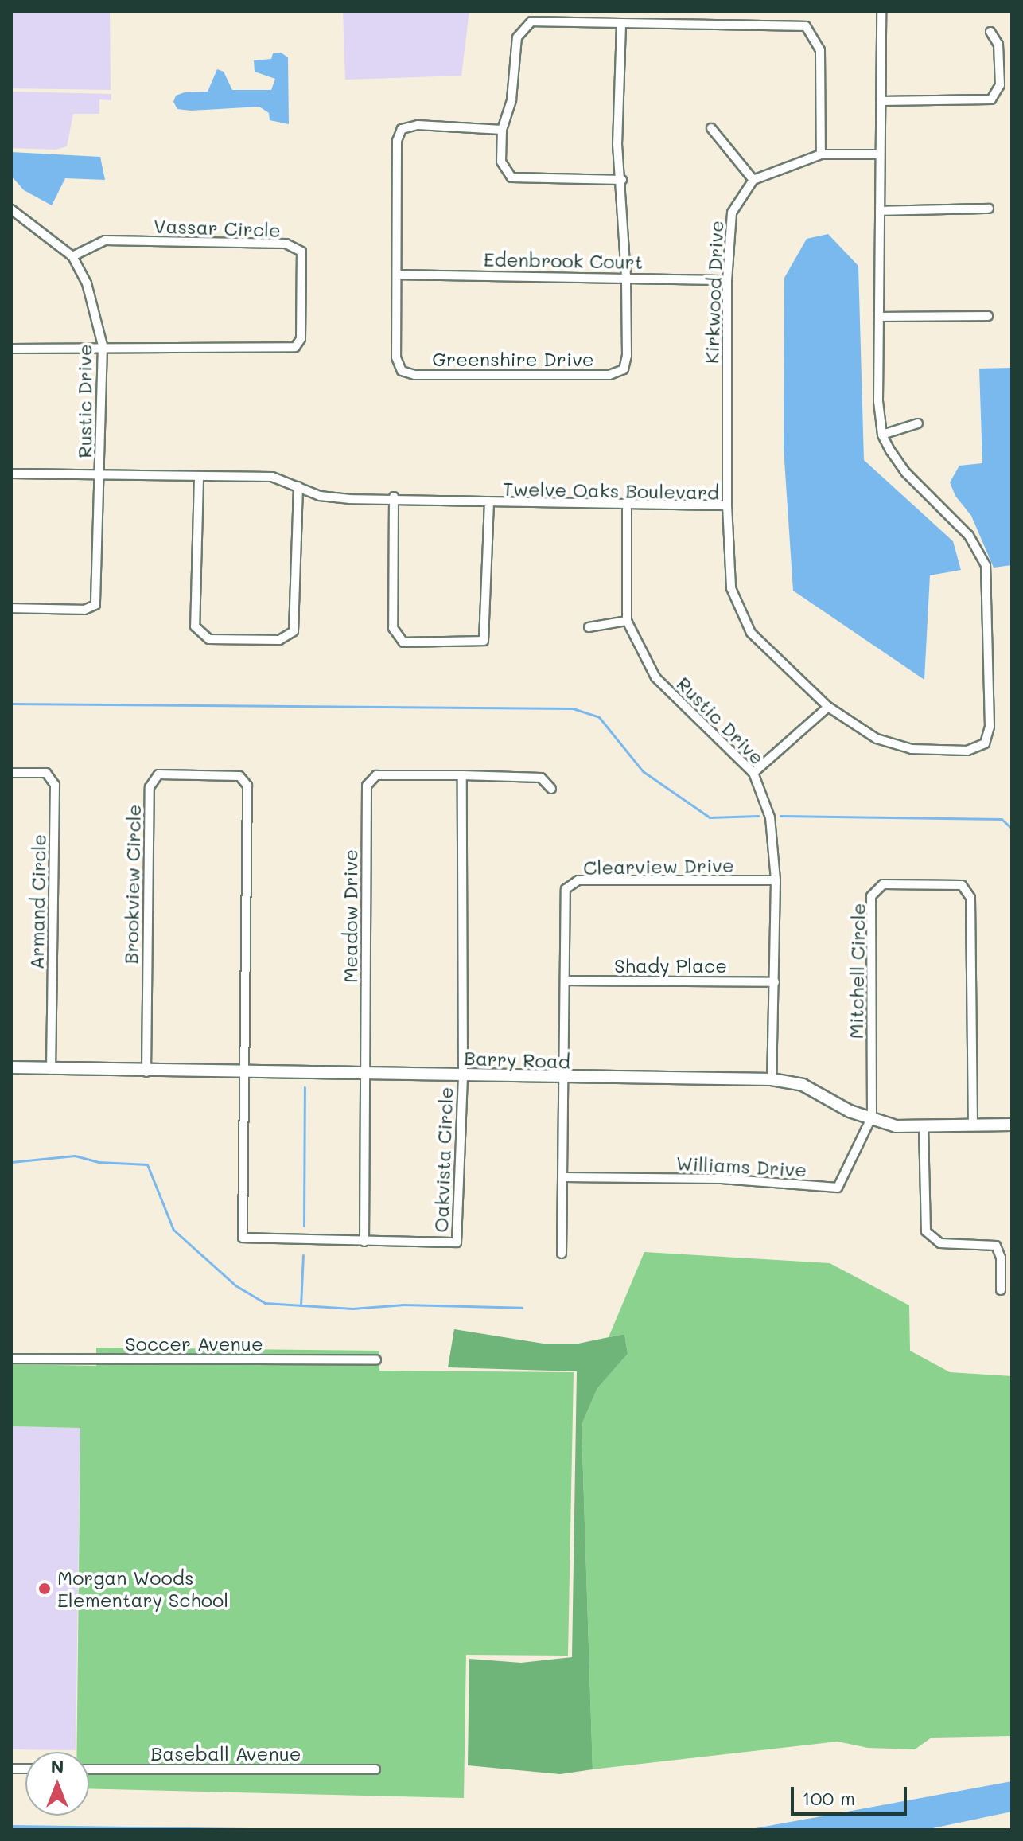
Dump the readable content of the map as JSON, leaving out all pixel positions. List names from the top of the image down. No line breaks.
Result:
{"streets":{"street":["Vassar Circle","Edenbrook Court","Kirkwood Drive","Greenshire Drive","Rustic Drive","Twelve Oaks Boulevard","Clearview Drive","Brookview Circle","Armand Circle","Meadow Drive","Shady Place","Mitchell Circle","Barry Road","Oakvista Circle","Williams Drive","Soccer Avenue","Baseball Avenue"]},"crossings":[["Vassar Circle","Rustic Drive"],["Edenbrook Court","Kirkwood Drive"],["Edenbrook Court","Greenshire Drive"],["Kirkwood Drive","Twelve Oaks Boulevard"],["Rustic Drive","Twelve Oaks Boulevard"],["Rustic Drive","Clearview Drive"],["Rustic Drive","Shady Place"],["Rustic Drive","Barry Road"],["Clearview Drive","Shady Place"],["Clearview Drive","Barry Road"],["Clearview Drive","Williams Drive"],["Brookview Circle","Barry Road"],["Brookview Circle","Oakvista Circle"],["Armand Circle","Barry Road"],["Meadow Drive","Barry Road"],["Meadow Drive","Oakvista Circle"],["Mitchell Circle","Barry Road"],["Mitchell Circle","Williams Drive"],["Barry Road","Oakvista Circle"],["Barry Road","Williams Drive"]],"places":["Morgan Woods Elementary School"],"scale_bar":"100 m","north":"top"}
